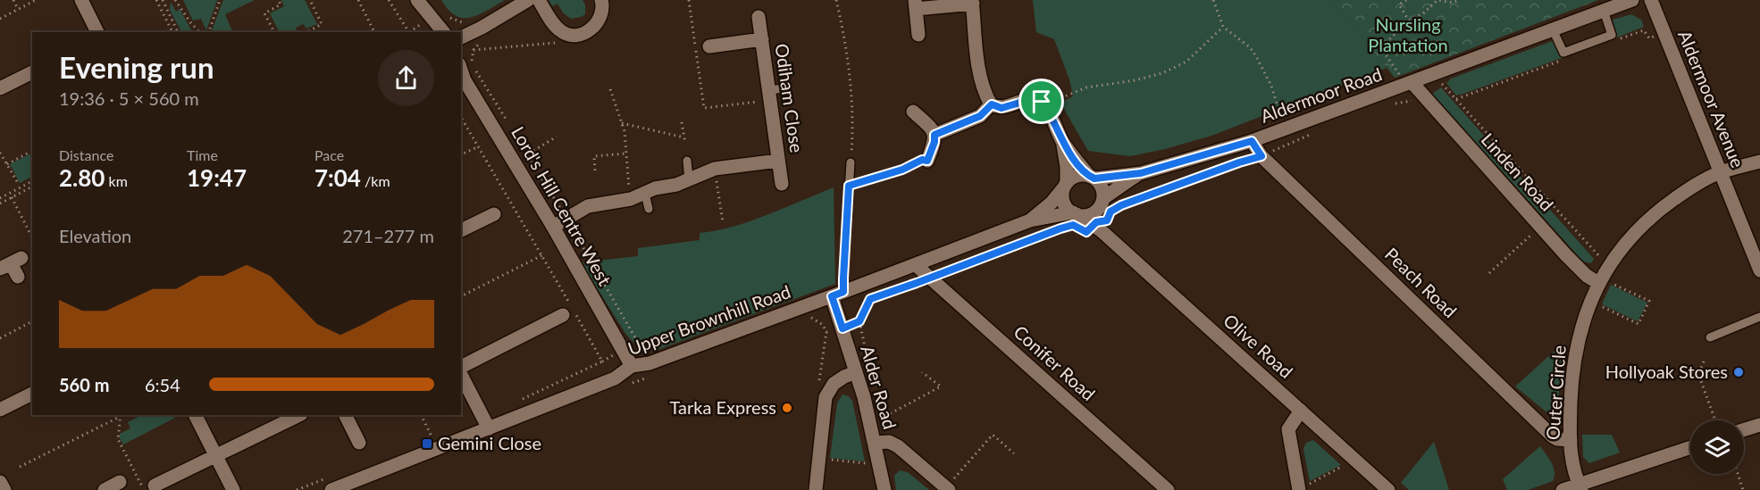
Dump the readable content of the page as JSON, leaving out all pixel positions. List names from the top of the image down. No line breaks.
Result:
{"streets":{"street":["Aldermoor Road","Odiham Close","Aldermoor Avenue","Linden Road","Lord's Hill Centre West","Peach Road","Upper Brownhill Road","Olive Road","Conifer Road","Alder Road","Outer Circle"]},"crossings":[["Aldermoor Road","Linden Road"],["Aldermoor Road","Peach Road"],["Aldermoor Road","Olive Road"],["Aldermoor Avenue","Outer Circle"],["Linden Road","Outer Circle"],["Lord's Hill Centre West","Upper Brownhill Road"],["Peach Road","Outer Circle"],["Upper Brownhill Road","Alder Road"]],"parks":["Nursling Plantation"],"places":{"other":["Hollyoak Stores","Tarka Express"],"transit":["Gemini Close"]},"page":{"heading":["Evening run","19:36 · 5 × 560 m"],"stats":[["Distance","2.80 km"],["Time","19:47"],["Pace","7:04 /km"]],"chart":["Elevation","271–277 m"],"list":[{"name":"560 m","note":"6:54"}]}}
